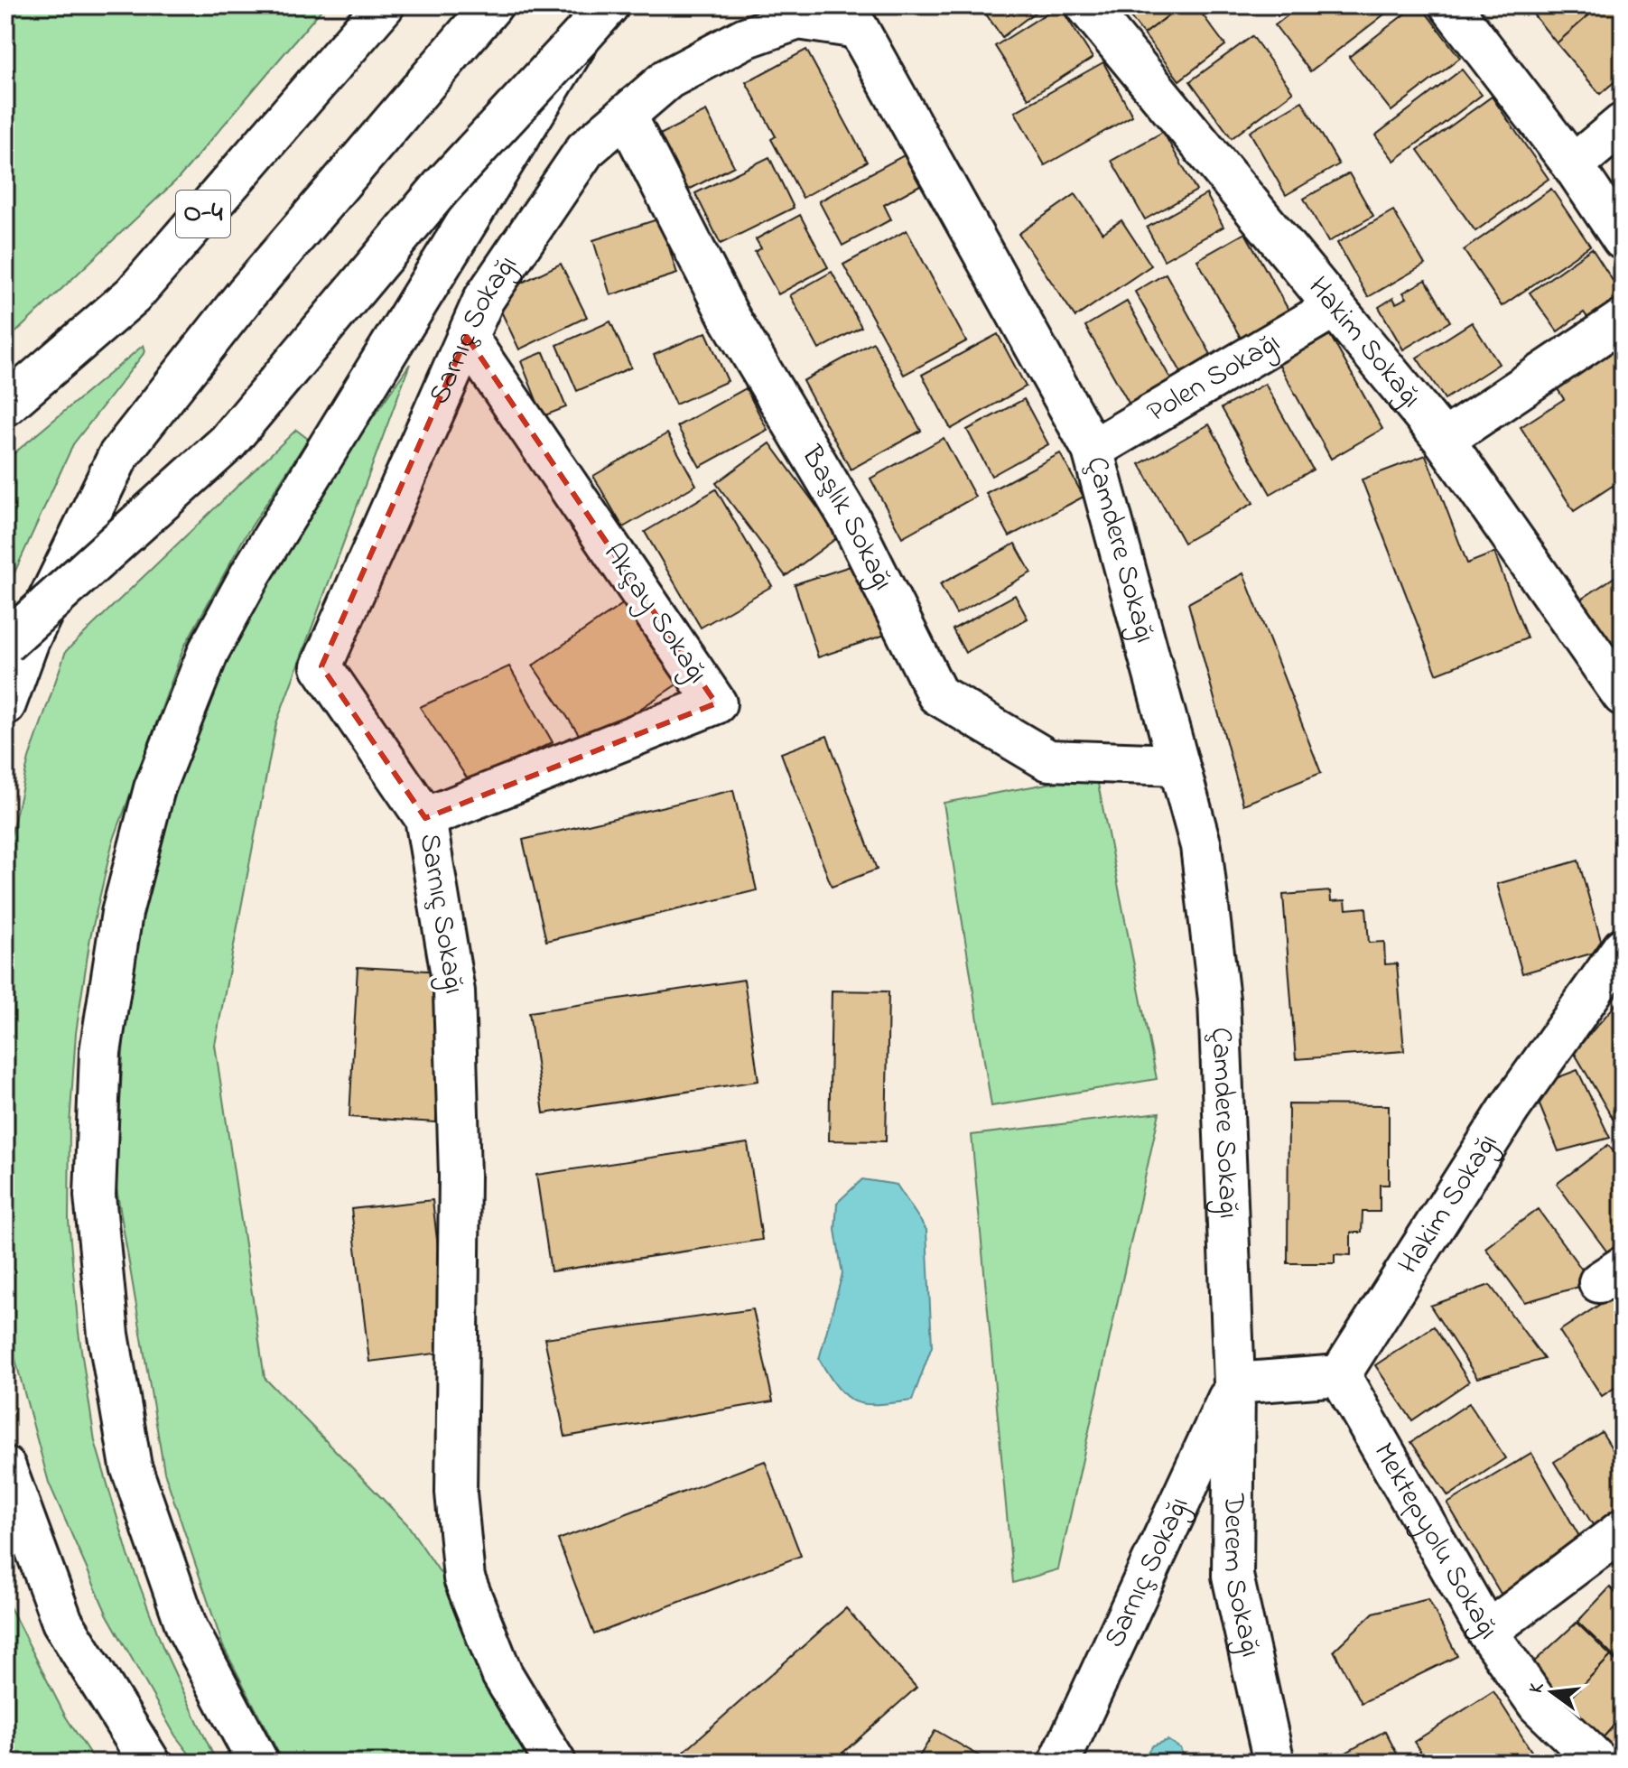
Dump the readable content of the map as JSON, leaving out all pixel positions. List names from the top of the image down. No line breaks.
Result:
{"streets":{"main road":["O-4","Sarnıç Sokağı","Hakim Sokağı","Polen Sokağı","Başlık Sokağı","Çamdere Sokağı","Akçay Sokağı","Mektepyolu Sokağı","Derem Sokağı"]},"crossings":[["Sarnıç Sokağı","Başlık Sokağı"],["Sarnıç Sokağı","Çamdere Sokağı"],["Sarnıç Sokağı","Akçay Sokağı"],["Sarnıç Sokağı","Derem Sokağı"],["Hakim Sokağı","Polen Sokağı"],["Hakim Sokağı","Mektepyolu Sokağı"],["Polen Sokağı","Çamdere Sokağı"],["Başlık Sokağı","Çamdere Sokağı"],["Çamdere Sokağı","Derem Sokağı"]],"north":"left"}
